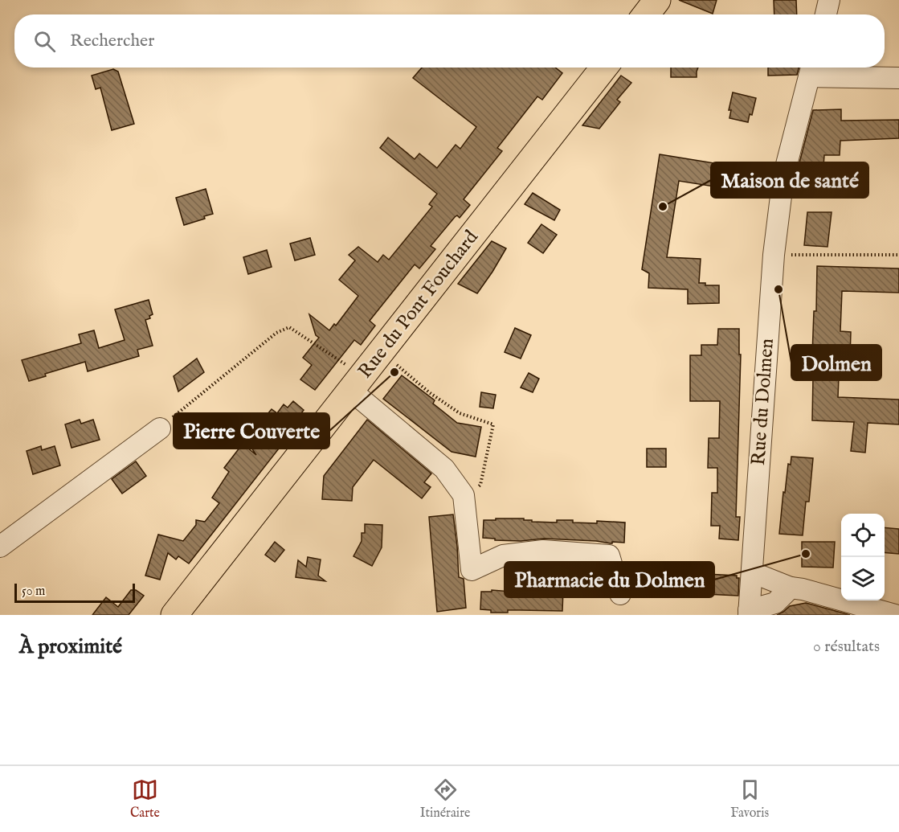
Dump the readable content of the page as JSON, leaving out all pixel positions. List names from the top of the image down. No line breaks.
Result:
{"streets":{"main road":["Rue du Pont Fouchard"],"street":["Rue du Dolmen"]},"places":["Maison de santé","Dolmen","Pierre Couverte","Pharmacie du Dolmen"],"scale_bar":"50 m","page":{"search":"Rechercher","scale":"50 m","heading":["À proximité","0 résultats"],"nav":["Carte","Itinéraire","Favoris"]}}
